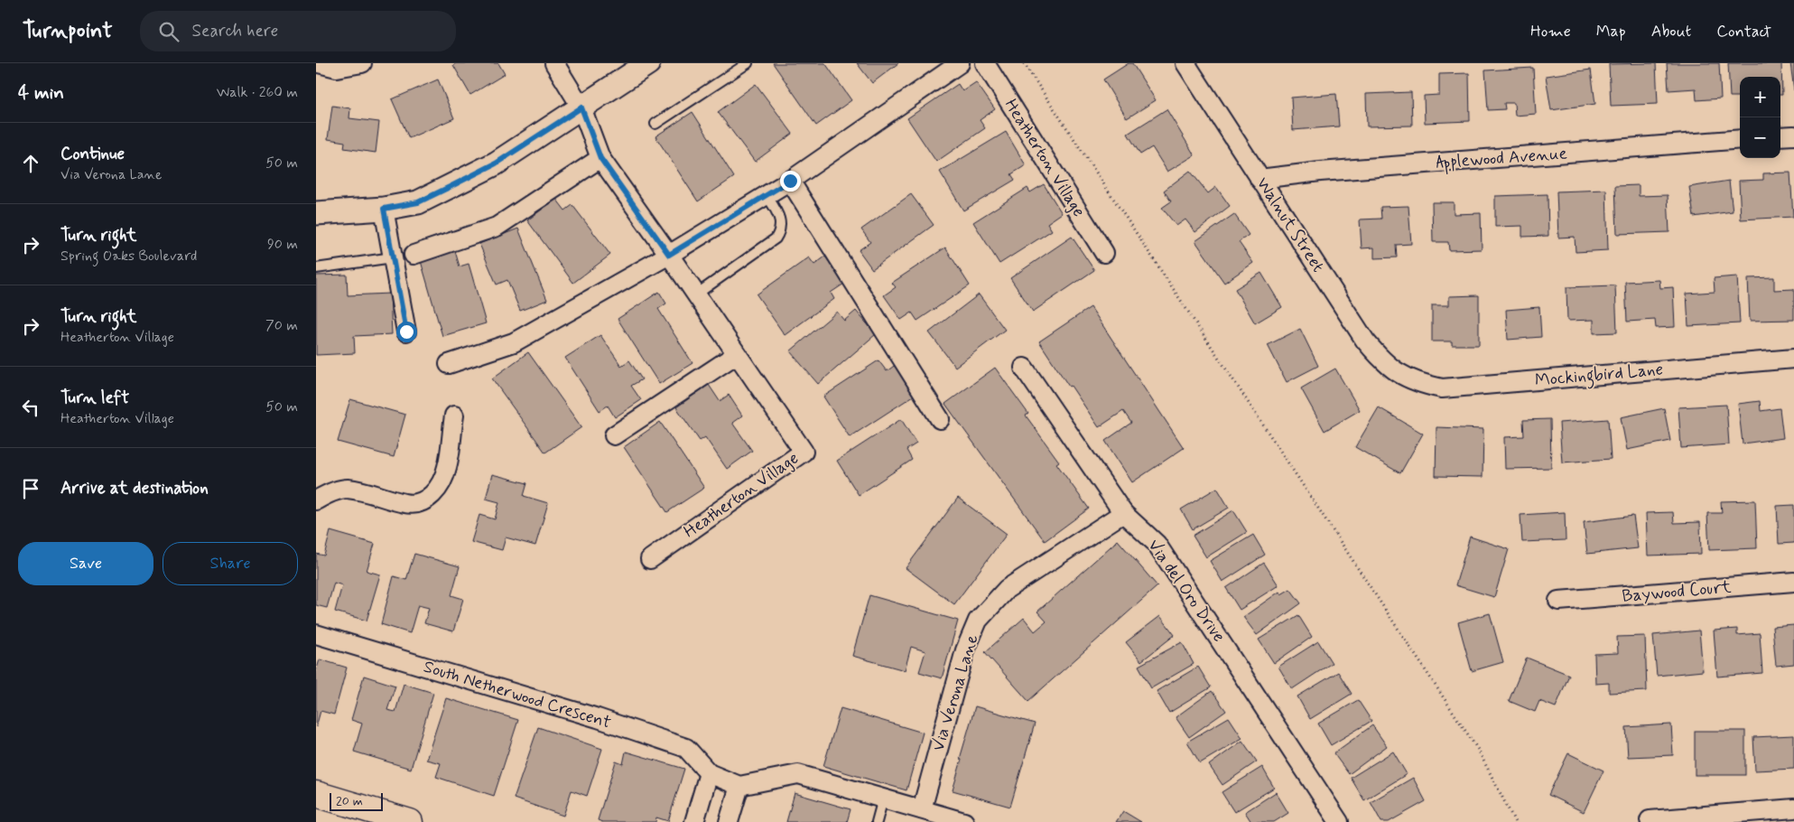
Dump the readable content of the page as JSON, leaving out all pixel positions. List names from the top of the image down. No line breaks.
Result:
{"streets":{"street":["Heatherton Village","Applewood Avenue","Walnut Street","Mockingbird Lane","Via del Oro Drive","Baywood Court","Via Verona Lane","South Netherwood Crescent"]},"crossings":[["Applewood Avenue","Walnut Street"],["Walnut Street","Mockingbird Lane"],["Via del Oro Drive","Via Verona Lane"]],"scale_bar":"20 m","page":{"header":"Turnpoint","search":"Search here","nav":["Home","Map","About","Contact"],"heading":["4 min","Walk · 260 m"],"map_buttons":["+","−"],"list":[["Continue","Via Verona Lane","50 m"],["Turn right","Spring Oaks Boulevard","90 m"],["Turn right","Heatherton Village","70 m"],["Turn left","Heatherton Village","50 m"],"Arrive at destination"],"buttons":["Save","Share"],"scale":"20 m"}}
